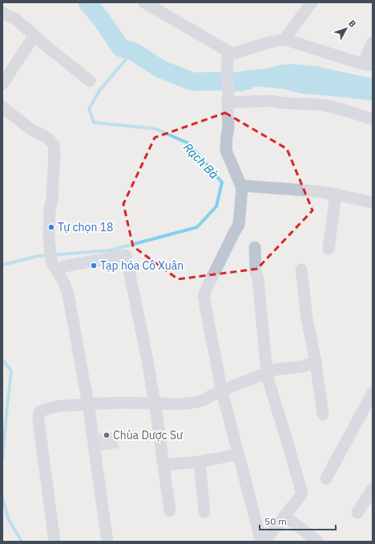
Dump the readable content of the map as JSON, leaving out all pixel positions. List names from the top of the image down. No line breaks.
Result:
{"water":["Rạch Bà"],"places":["Tự chọn 18","Tạp hóa Cô Xuân","Chùa Dược Sư"],"scale_bar":"50 m","north":"top right"}
